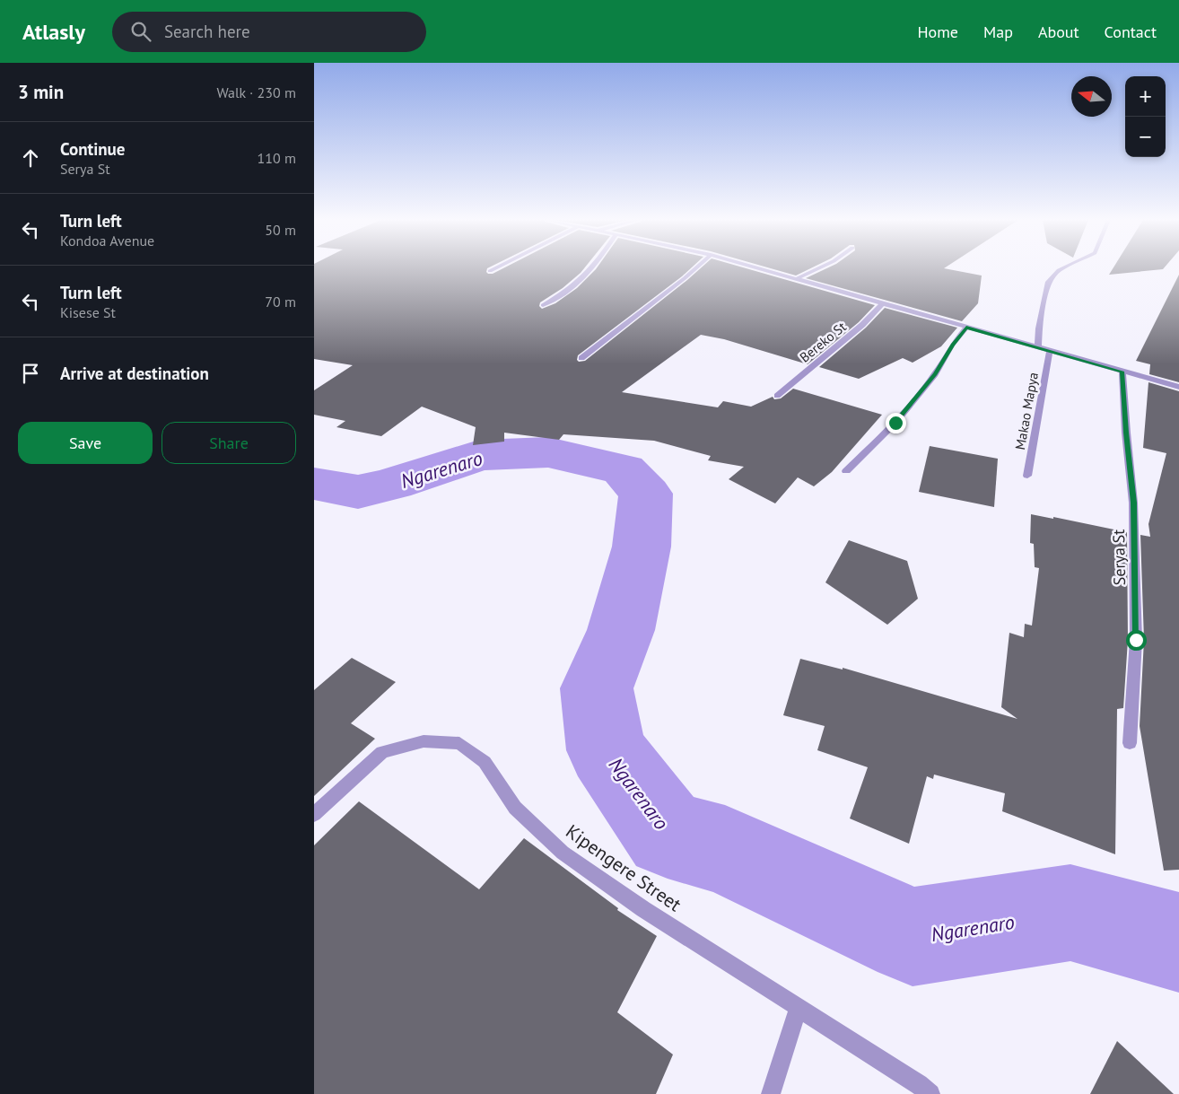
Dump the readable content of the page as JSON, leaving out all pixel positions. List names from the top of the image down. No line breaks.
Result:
{"streets":{"street":["Bereko St","Makao Mapya","Serya St","Kipengere Street"]},"water":["Ngarenaro"],"north":"left","page":{"header":"Atlasly","search":"Search here","nav":["Home","Map","About","Contact"],"heading":["3 min","Walk · 230 m"],"map_buttons":["+","−"],"list":[["Continue","Serya St","110 m"],["Turn left","Kondoa Avenue","50 m"],["Turn left","Kisese St","70 m"],"Arrive at destination"],"buttons":["Save","Share"]}}
